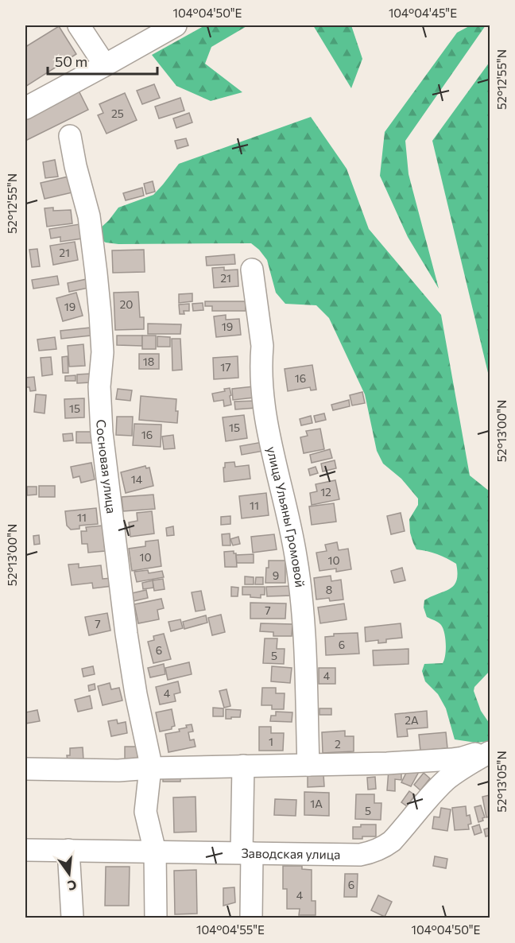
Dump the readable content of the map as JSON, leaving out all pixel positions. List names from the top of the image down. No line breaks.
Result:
{"streets":{"street":["Сосновая улица","улица Ульяны Громовой","Заводская улица"]},"crossings":[["Сосновая улица","Заводская улица"]],"house_numbers":["25","21","21","20","19","19","18","17","16","15","15","16","14","12","11","11","10","10","9","8","7","7","6","6","5","4","4","2А","1","2","1А","5","6","4"],"scale_bar":"50 m","north":"bottom","coordinates":["104°04'50\"E","104°04'45\"E","52°12'55\"N","52°13'00\"N","52°13'05\"N","104°04'55\"E"]}
